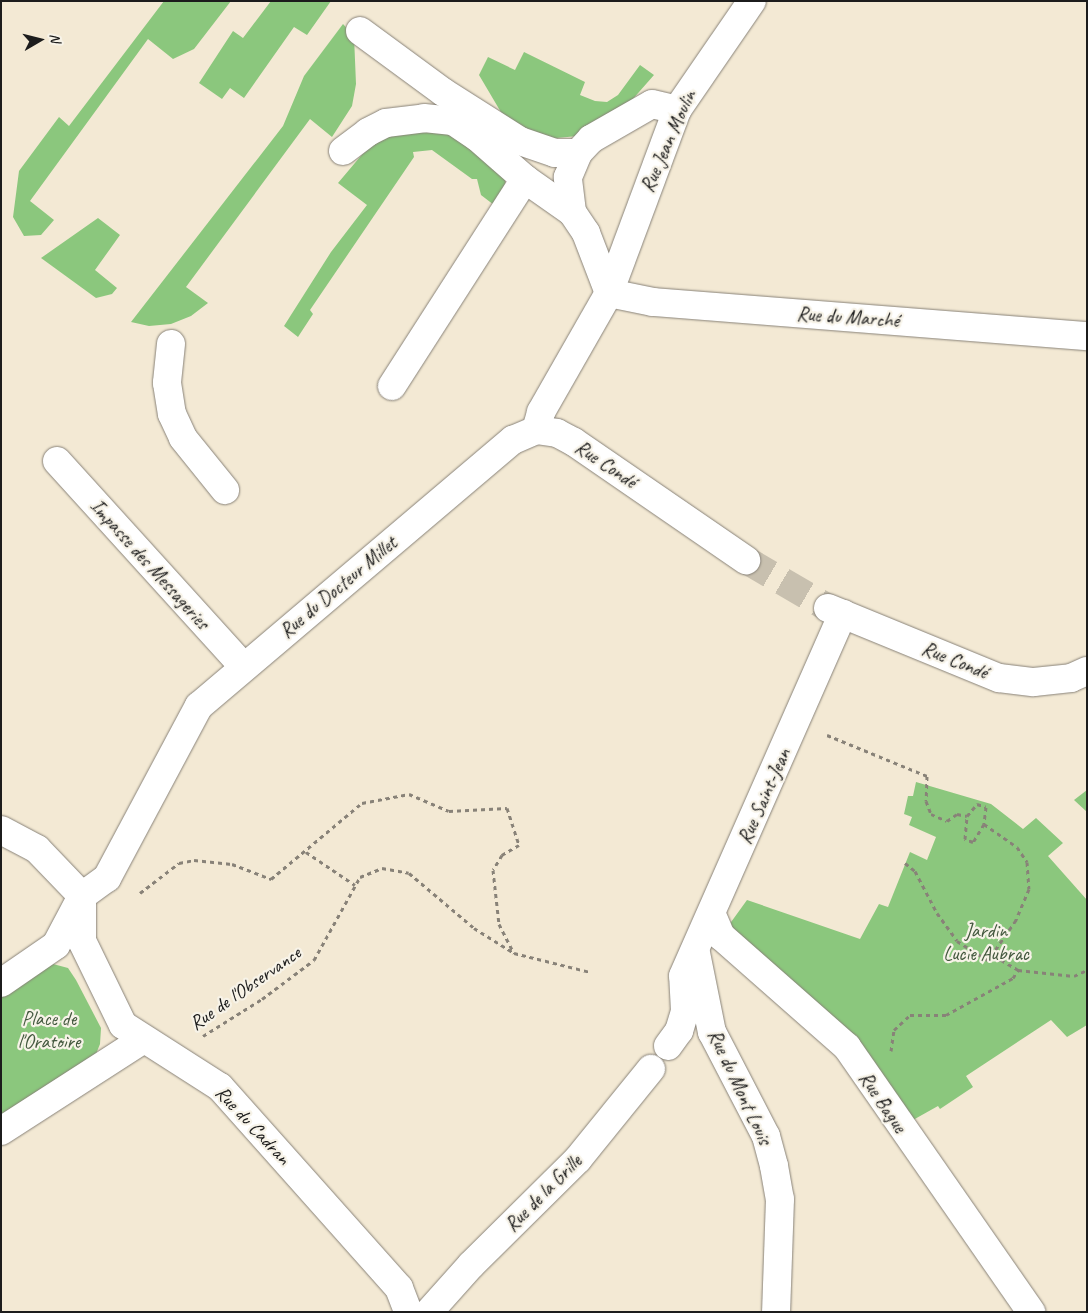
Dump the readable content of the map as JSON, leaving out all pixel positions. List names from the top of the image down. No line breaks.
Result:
{"streets":{"street":["Rue Jean Moulin","Rue du Marché","Rue Condé","Impasse des Messageries","Rue du Docteur Millet","Rue Saint-Jean","Rue du Mont Louis","Rue Bague","Rue du Cadran","Rue de la Grille"],"path":["Rue de l'Observance"]},"crossings":[["Rue Jean Moulin","Rue du Marché"],["Rue Condé","Rue du Docteur Millet"],["Rue Condé","Rue Saint-Jean"],["Impasse des Messageries","Rue du Docteur Millet"],["Rue du Docteur Millet","Rue du Cadran"],["Rue Saint-Jean","Rue du Mont Louis"],["Rue Saint-Jean","Rue Bague"],["Rue de l'Observance","Rue du Cadran"]],"parks":["Jardin Lucie Aubrac","Place de l'Oratoire"],"north":"right"}
